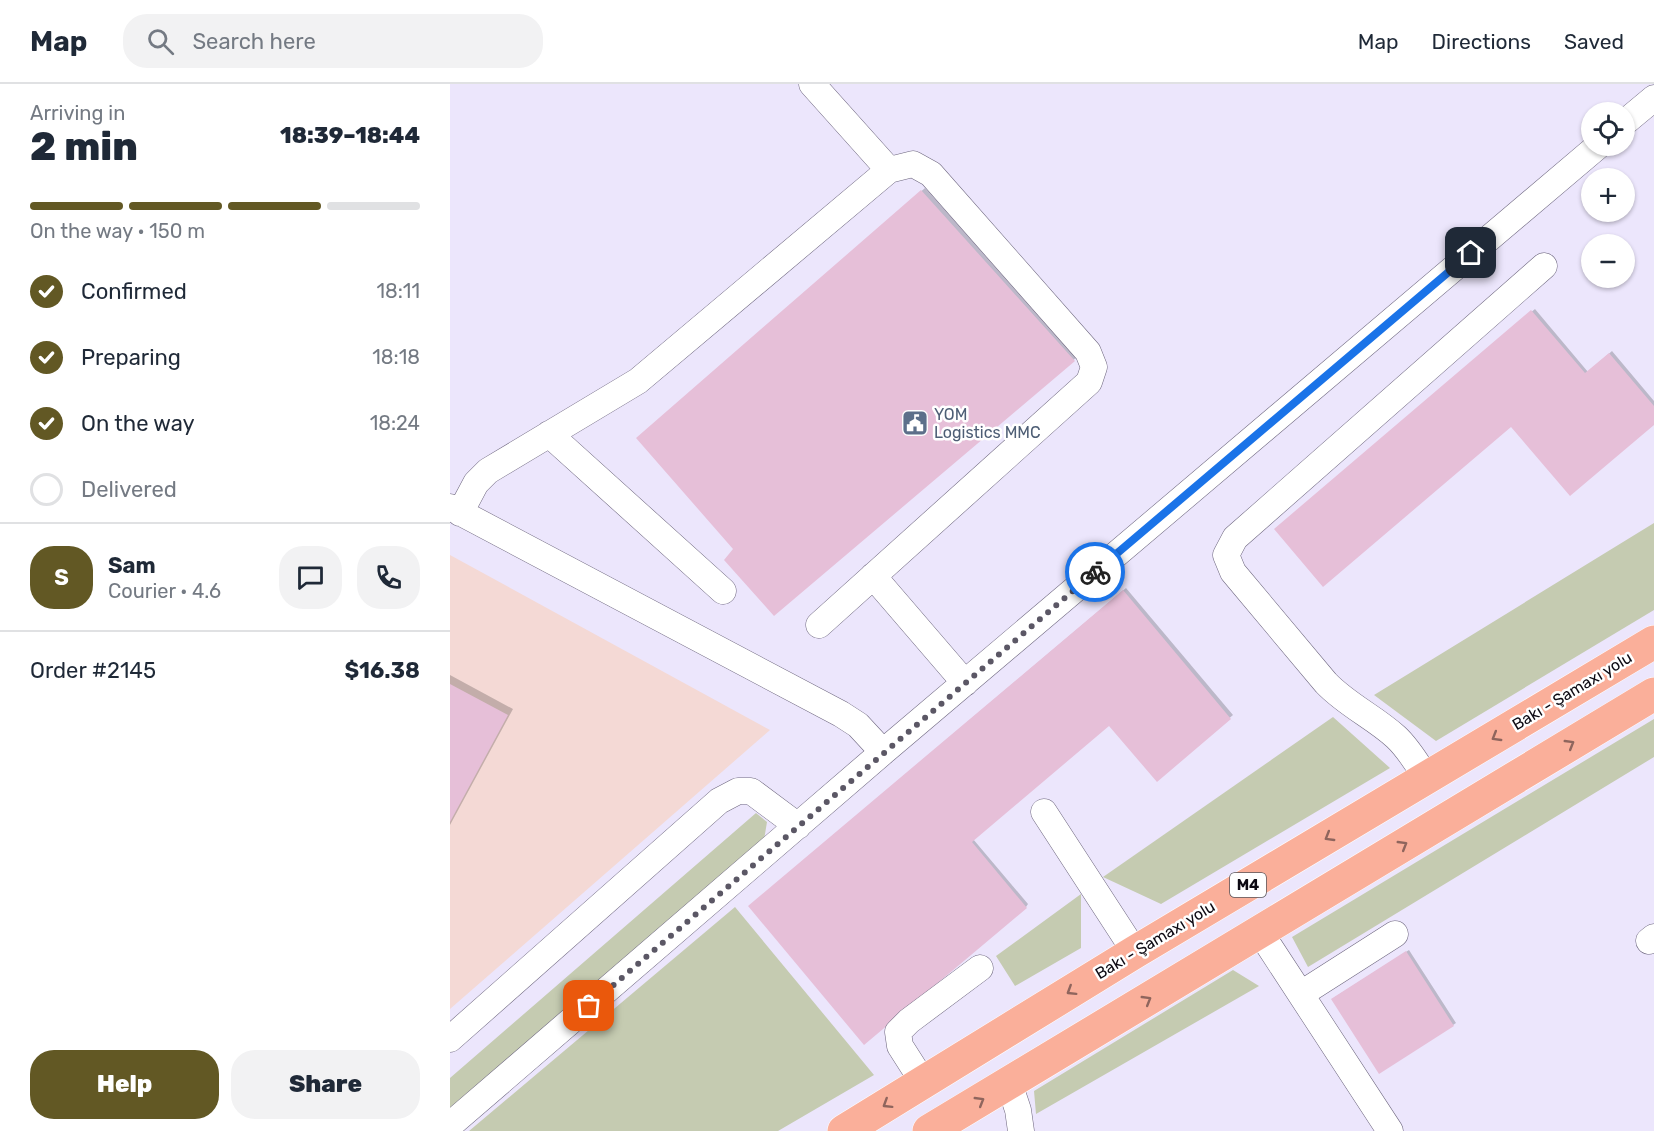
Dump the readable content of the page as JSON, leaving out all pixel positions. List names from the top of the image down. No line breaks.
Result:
{"streets":{"highway":["Bakı - Şamaxı yolu","M4"]},"places":{"public building":["YOM Logistics MMC"]},"page":{"header":"Map","search":"Search here","nav":["Map","Directions","Saved"],"heading":["2 min","Arriving in","18:39–18:44"],"panel":["Sam","Courier · 4.6","Order #2145","$16.38"],"map_buttons":["+","−"],"bar":"On the way · 150 m","list":[["Confirmed","18:11"],["Preparing","18:18"],["On the way","18:24"],"Delivered"],"round":"S","buttons":["Help","Share"]}}
